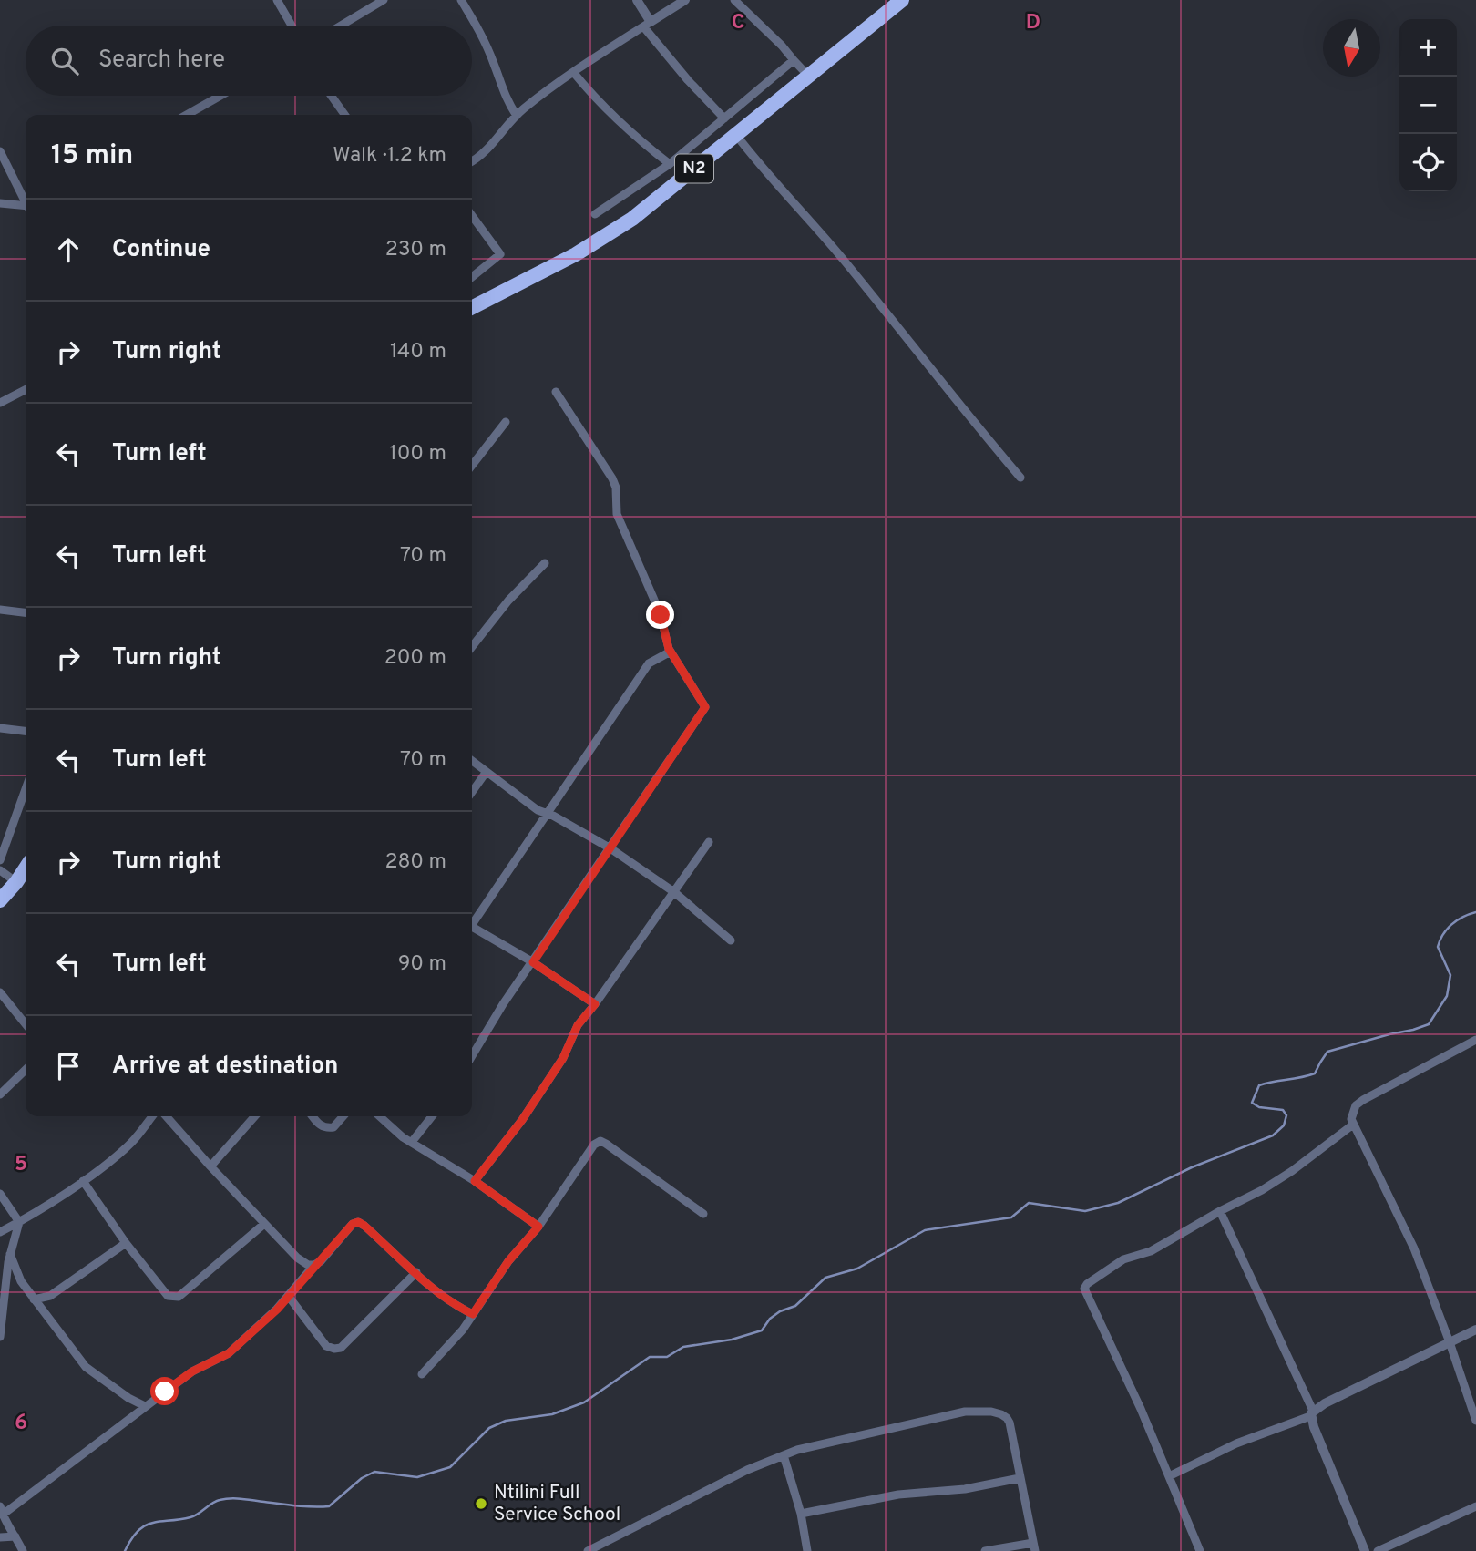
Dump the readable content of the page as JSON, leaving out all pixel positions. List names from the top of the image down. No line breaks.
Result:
{"streets":{"highway":["N2"]},"places":["Ntilini Full Service School"],"north":"bottom","page":{"map_buttons":["+","−"],"search":"Search here","heading":["15 min","Walk · 1.2 km"],"list":[["Continue","230 m"],["Turn right","140 m"],["Turn left","100 m"],["Turn left","70 m"],["Turn right","200 m"],["Turn left","70 m"],["Turn right","280 m"],["Turn left","90 m"],"Arrive at destination"]},"grid":{"columns":["C","D"],"rows":["5","6"]}}
